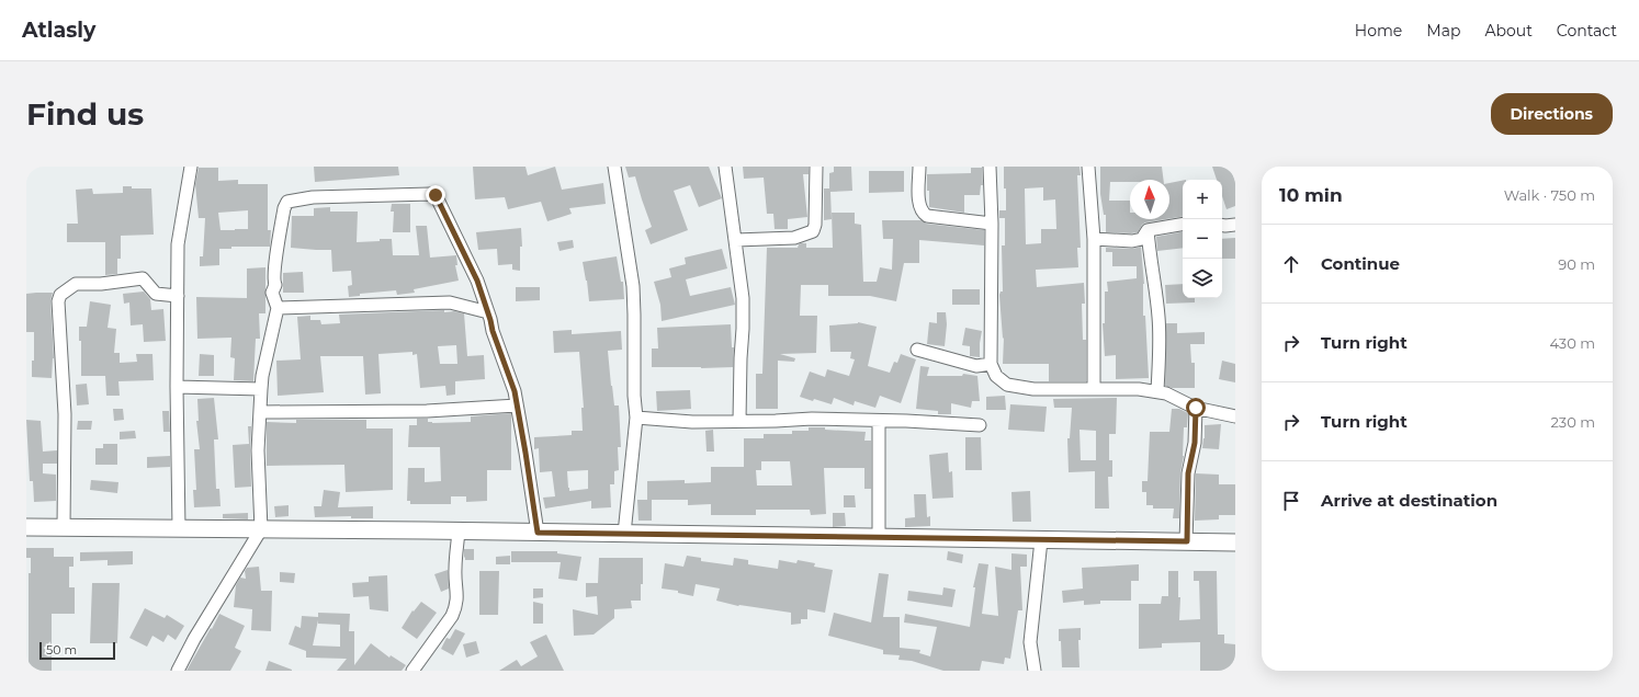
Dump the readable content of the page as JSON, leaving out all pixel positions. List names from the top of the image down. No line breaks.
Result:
{"scale_bar":"50 m","north":"top","page":{"header":"Atlasly","nav":["Home","Map","About","Contact"],"buttons":"Directions","title":"Find us","heading":["10 min","Walk · 750 m"],"map_buttons":["+","−"],"list":[["Continue","90 m"],["Turn right","430 m"],["Turn right","230 m"],"Arrive at destination"],"scale":"50 m"}}
